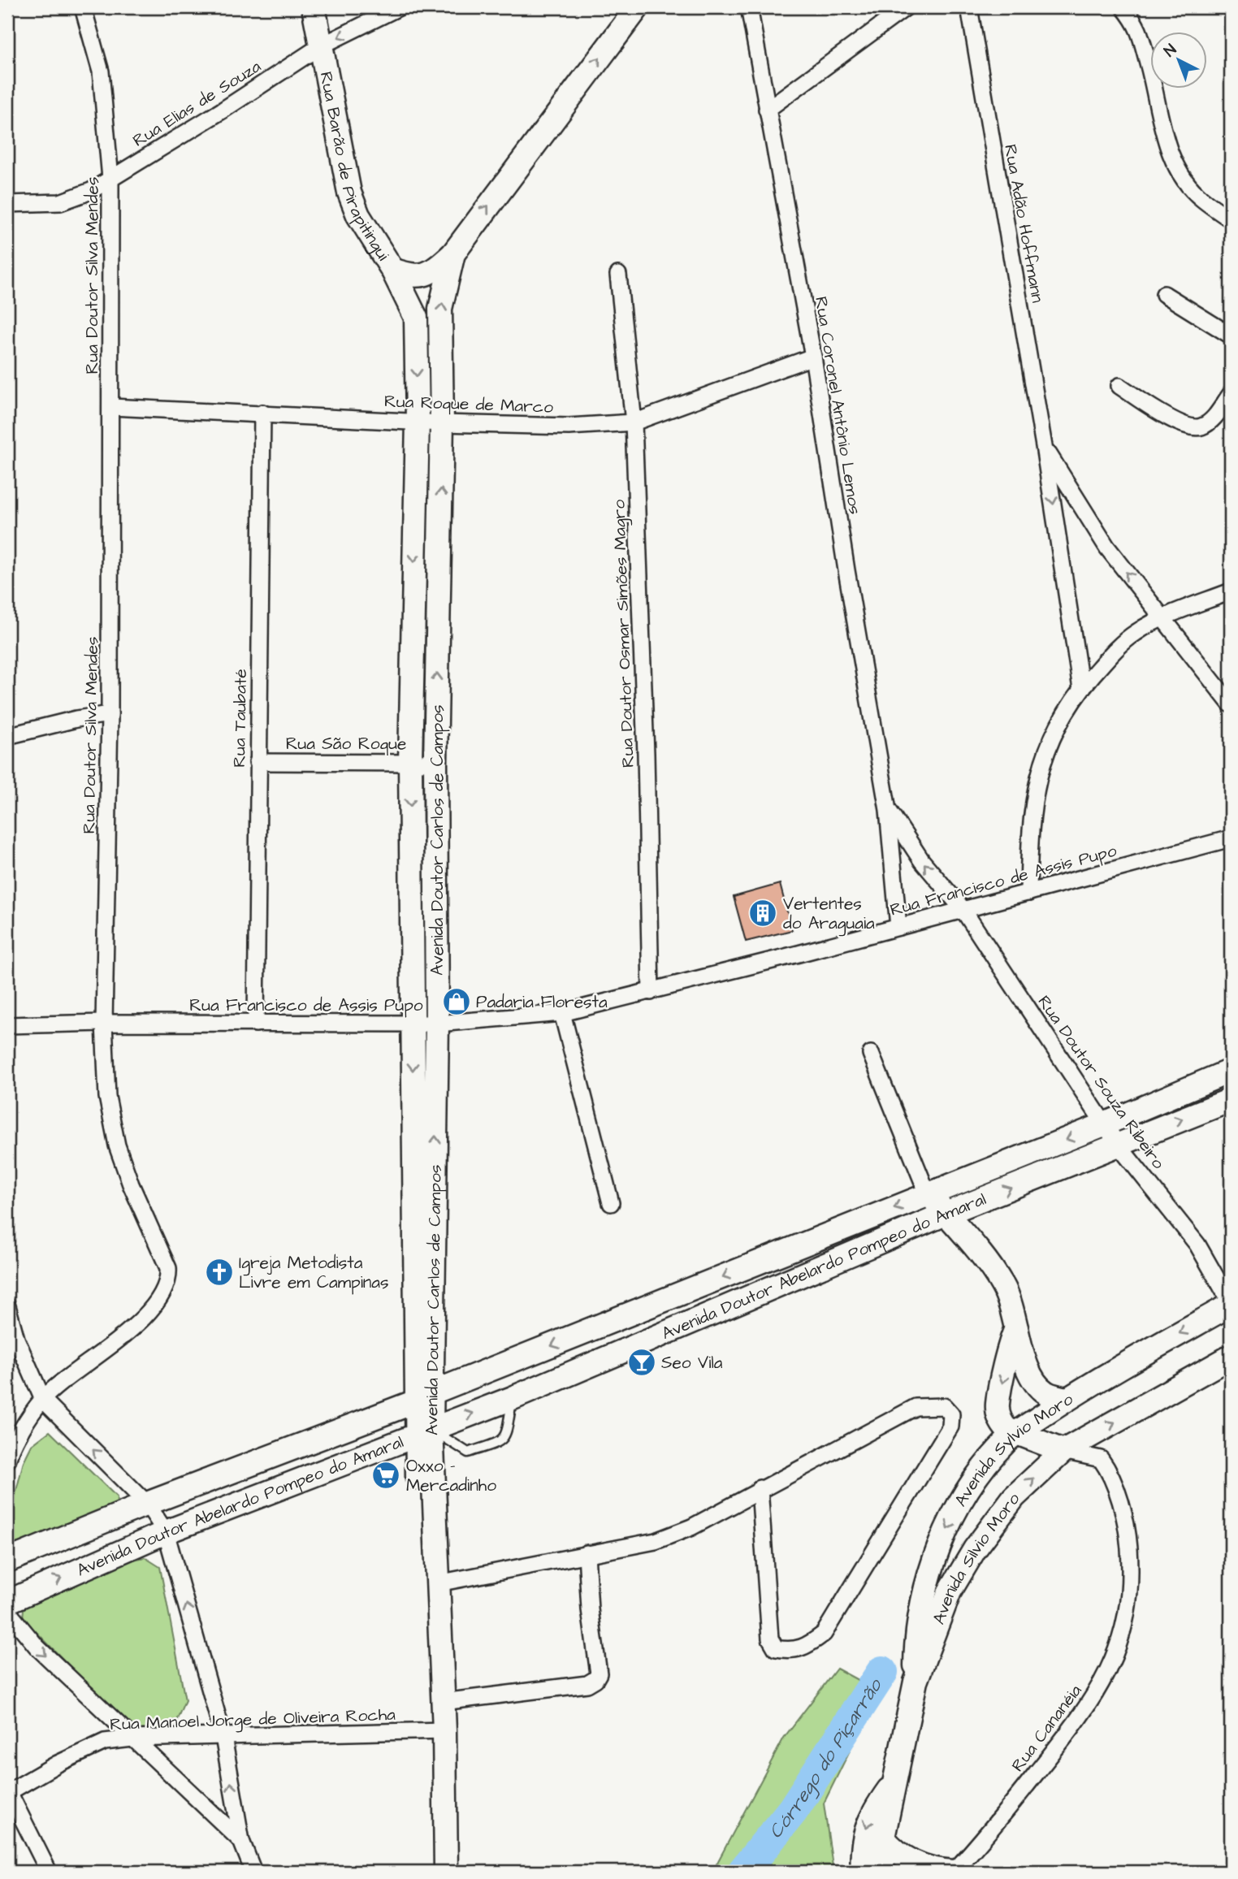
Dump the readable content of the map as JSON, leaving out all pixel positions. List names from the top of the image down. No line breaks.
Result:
{"streets":{"main road":["Rua Barão de Pirapitingui","Avenida Doutor Carlos de Campos","Avenida Doutor Abelardo Pompeo do Amaral","Avenida Sylvio Moro","Avenida Silvio Moro"],"street":["Rua Elias de Souza","Rua Adão Hoffmann","Rua Doutor Silva Mendes","Rua Roque de Marco","Rua Coronel Antônio Lemos","Rua Doutor Osmar Simões Magro","Rua Taubaté","Rua São Roque","Rua Francisco de Assis Pupo","Rua Doutor Souza Ribeiro","Rua Manoel Jorge de Oliveira Rocha","Rua Cananéia"]},"crossings":[["Rua Elias de Souza","Rua Barão de Pirapitingui"],["Rua Elias de Souza","Rua Doutor Silva Mendes"],["Rua Barão de Pirapitingui","Avenida Doutor Carlos de Campos"],["Rua Doutor Silva Mendes","Rua Roque de Marco"],["Rua Doutor Silva Mendes","Rua Francisco de Assis Pupo"],["Rua Roque de Marco","Rua Coronel Antônio Lemos"],["Rua Roque de Marco","Rua Doutor Osmar Simões Magro"],["Rua Roque de Marco","Rua Taubaté"],["Rua Roque de Marco","Avenida Doutor Carlos de Campos"],["Rua Coronel Antônio Lemos","Rua Francisco de Assis Pupo"],["Rua Coronel Antônio Lemos","Rua Doutor Souza Ribeiro"],["Rua Doutor Osmar Simões Magro","Rua Francisco de Assis Pupo"],["Rua Taubaté","Rua São Roque"],["Rua Taubaté","Rua Francisco de Assis Pupo"],["Rua São Roque","Avenida Doutor Carlos de Campos"],["Avenida Doutor Carlos de Campos","Rua Francisco de Assis Pupo"],["Avenida Doutor Carlos de Campos","Avenida Doutor Abelardo Pompeo do Amaral"],["Avenida Doutor Carlos de Campos","Rua Manoel Jorge de Oliveira Rocha"],["Rua Francisco de Assis Pupo","Rua Doutor Souza Ribeiro"],["Rua Doutor Souza Ribeiro","Avenida Doutor Abelardo Pompeo do Amaral"],["Rua Doutor Souza Ribeiro","Avenida Sylvio Moro"],["Avenida Sylvio Moro","Avenida Silvio Moro"],["Avenida Silvio Moro","Rua Cananéia"]],"one_way":["Avenida Sylvio Moro","Avenida Silvio Moro"],"water":["Córrego do Piçarrão"],"places":{"building":["Vertentes do Araguaia"],"shop":["Padaria Floresta"],"church":["Igreja Metodista Livre em Campinas"],"bar":["Seo Vila"],"supermarket":["Oxxo - Mercadinho"]},"north":"top left"}
